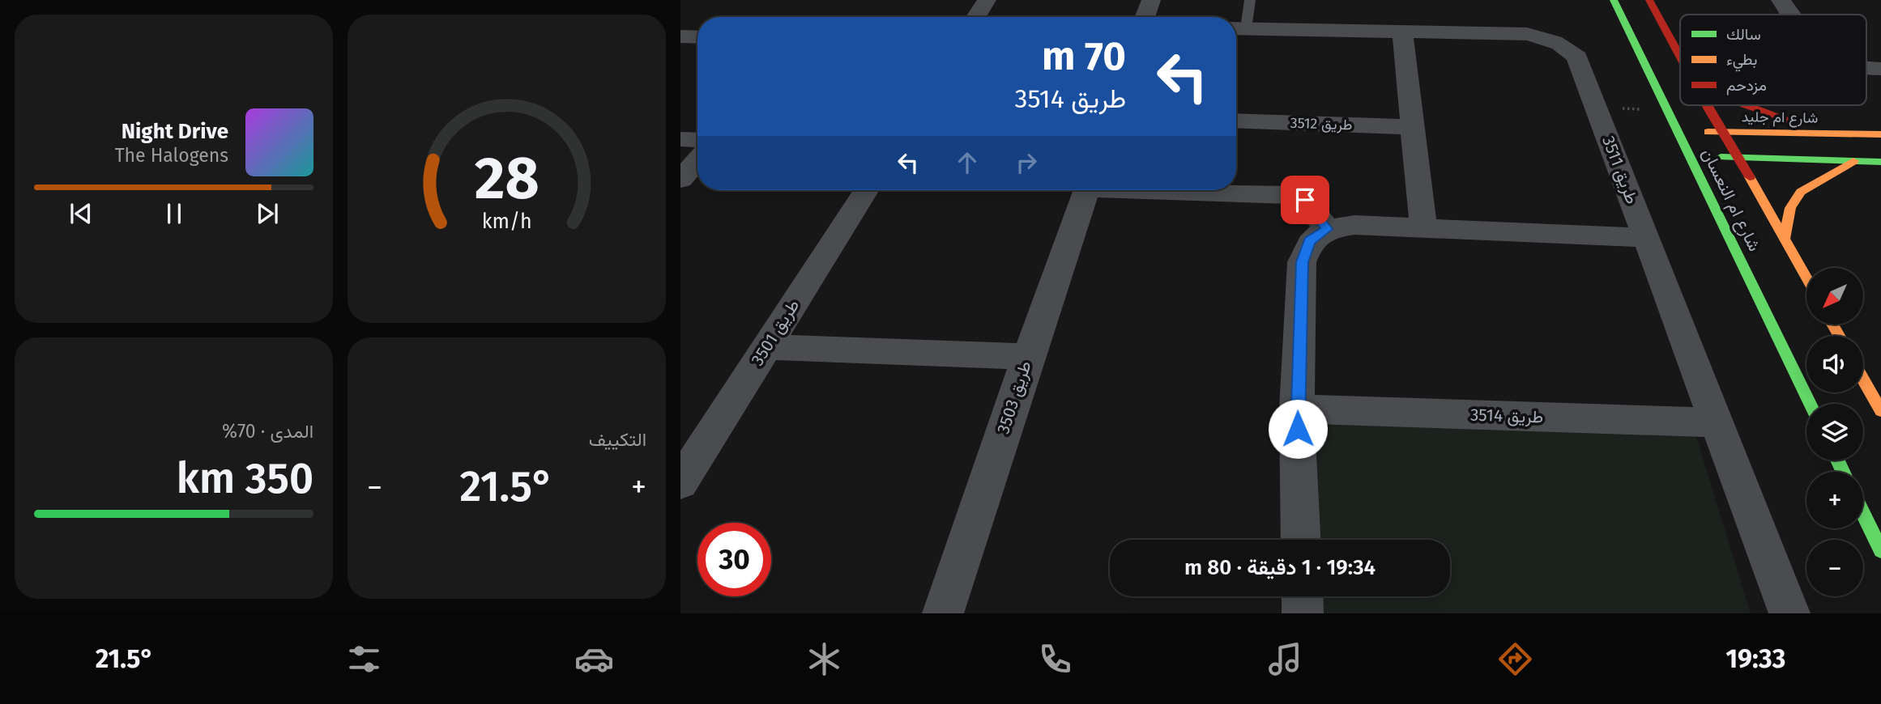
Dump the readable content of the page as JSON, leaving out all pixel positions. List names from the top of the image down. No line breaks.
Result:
{"streets":{"main road":["شارع ام جليد","شارع ام النعسان"],"street":["طريق 3512","طريق 3511","طريق 3501","طريق 3503","طريق 3514"]},"crossings":[["شارع ام جليد","شارع ام النعسان"],["طريق 3511","طريق 3514"]],"legend":["سالك","بطيء","مزدحم"],"north":"bottom left","page":{"turn":["70 m","طريق 3514"],"song":["Night Drive","The Halogens"],"map_buttons":["+","−"],"tile":["التكييف",["المدى · 70%","350 km"]],"heat":["−","21.5°","+"],"limit":"30","trip":"19:34 · 1 دقيقة · 80 m","tabs":["19:33","21.5°"],"gauge":["28","km/h"]}}
